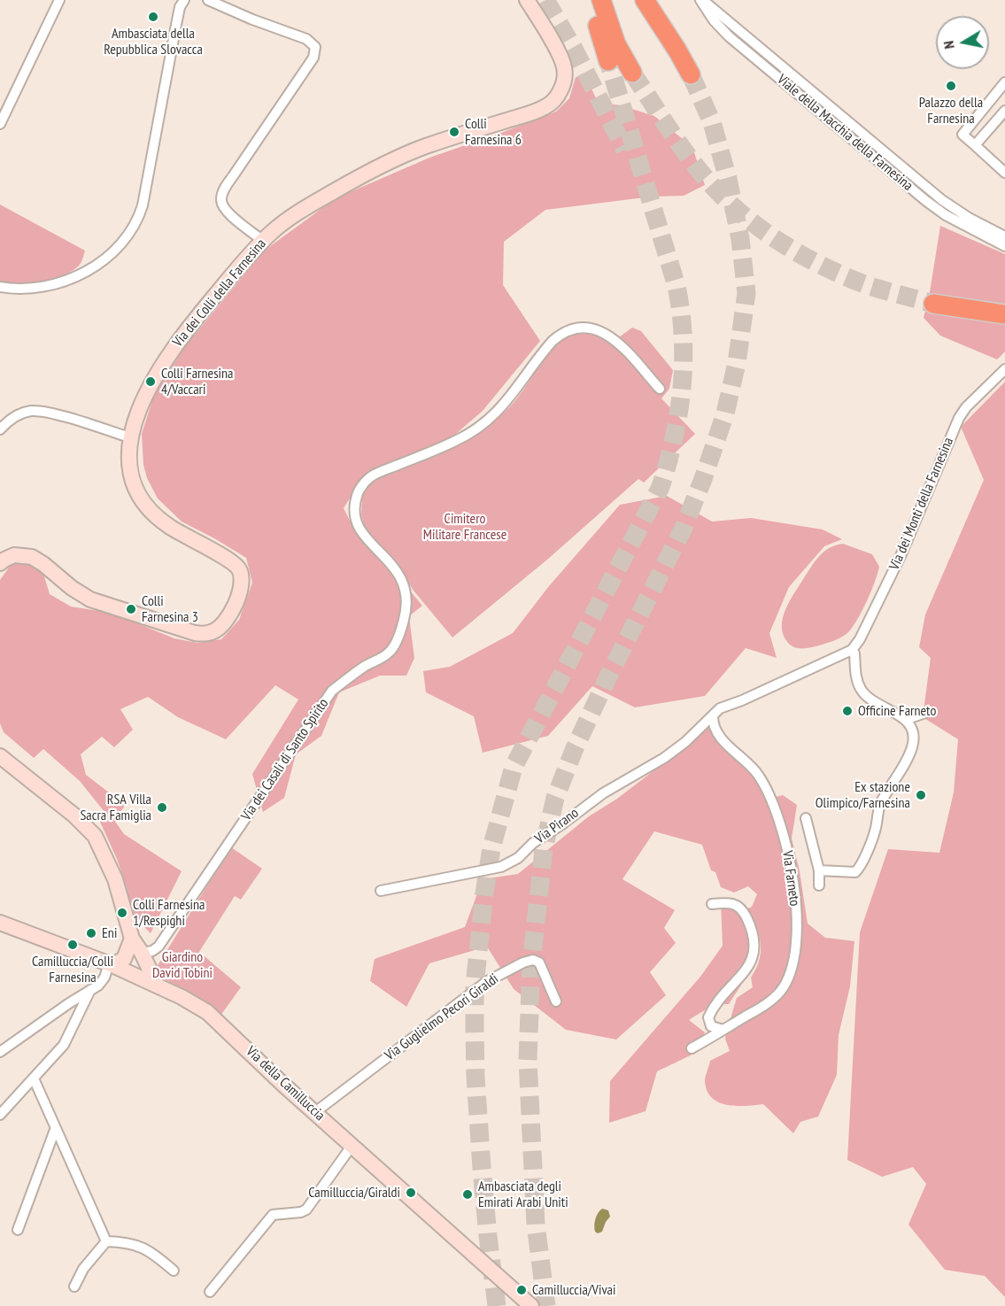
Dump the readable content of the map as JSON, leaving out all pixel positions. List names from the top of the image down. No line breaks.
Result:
{"streets":{"street":["Viale della Macchia della Farnesina","Via dei Colli della Farnesina","Via dei Monti della Farnesina","Via dei Casali di Santo Spirito","Via Pirano","Via Farneto","Via Guglielmo Pecori Giraldi","Via della Camilluccia"]},"crossings":[["Via Pirano","Via Farneto"],["Via Guglielmo Pecori Giraldi","Via della Camilluccia"]],"parks":["Cimitero Militare Francese","Giardino David Tobini"],"places":["Ambasciata della Repubblica Slovacca","Palazzo della Farnesina","Colli Farnesina 6","Colli Farnesina 4/Vaccari","Colli Farnesina 3","Officine Farneto","Ex stazione Olimpico/Farnesina","RSA Villa Sacra Famiglia","Colli Farnesina 1/Respighi","Eni","Camilluccia/Colli Farnesina","Camilluccia/Giraldi","Ambasciata degli Emirati Arabi Uniti","Camilluccia/Vivai"],"north":"left"}
